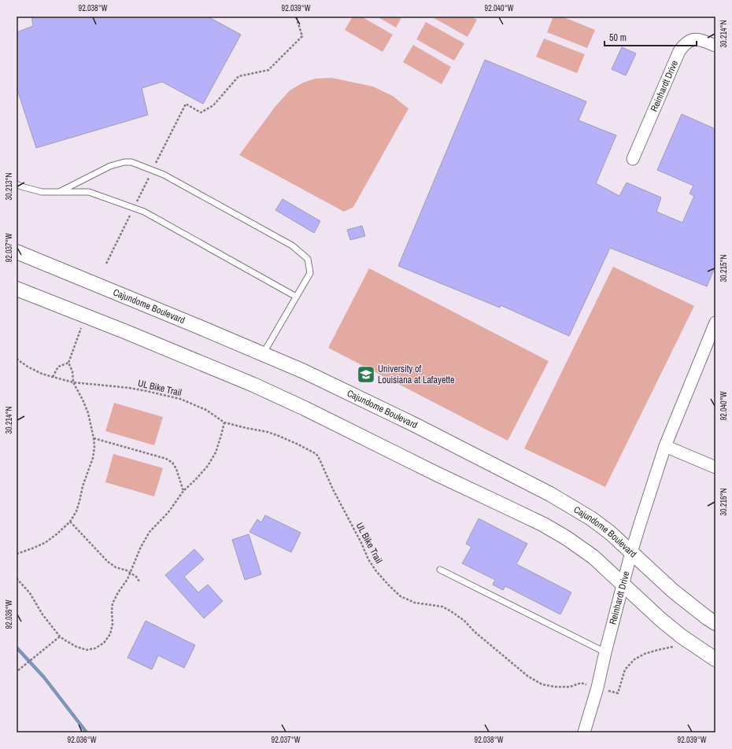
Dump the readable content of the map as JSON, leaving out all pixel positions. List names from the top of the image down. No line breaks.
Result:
{"streets":{"street":["Reinhardt Drive","Cajundome Boulevard"],"path":["UL Bike Trail"]},"crossings":[["Reinhardt Drive","Cajundome Boulevard"],["Reinhardt Drive","UL Bike Trail"]],"places":{"school or university":["University of Louisiana at Lafayette"]},"scale_bar":"50 m","coordinates":["92.038°W","92.039°W","92.040°W","30.214°N","30.213°N","92.037°W","30.215°N","30.216°N","92.036°W"]}
